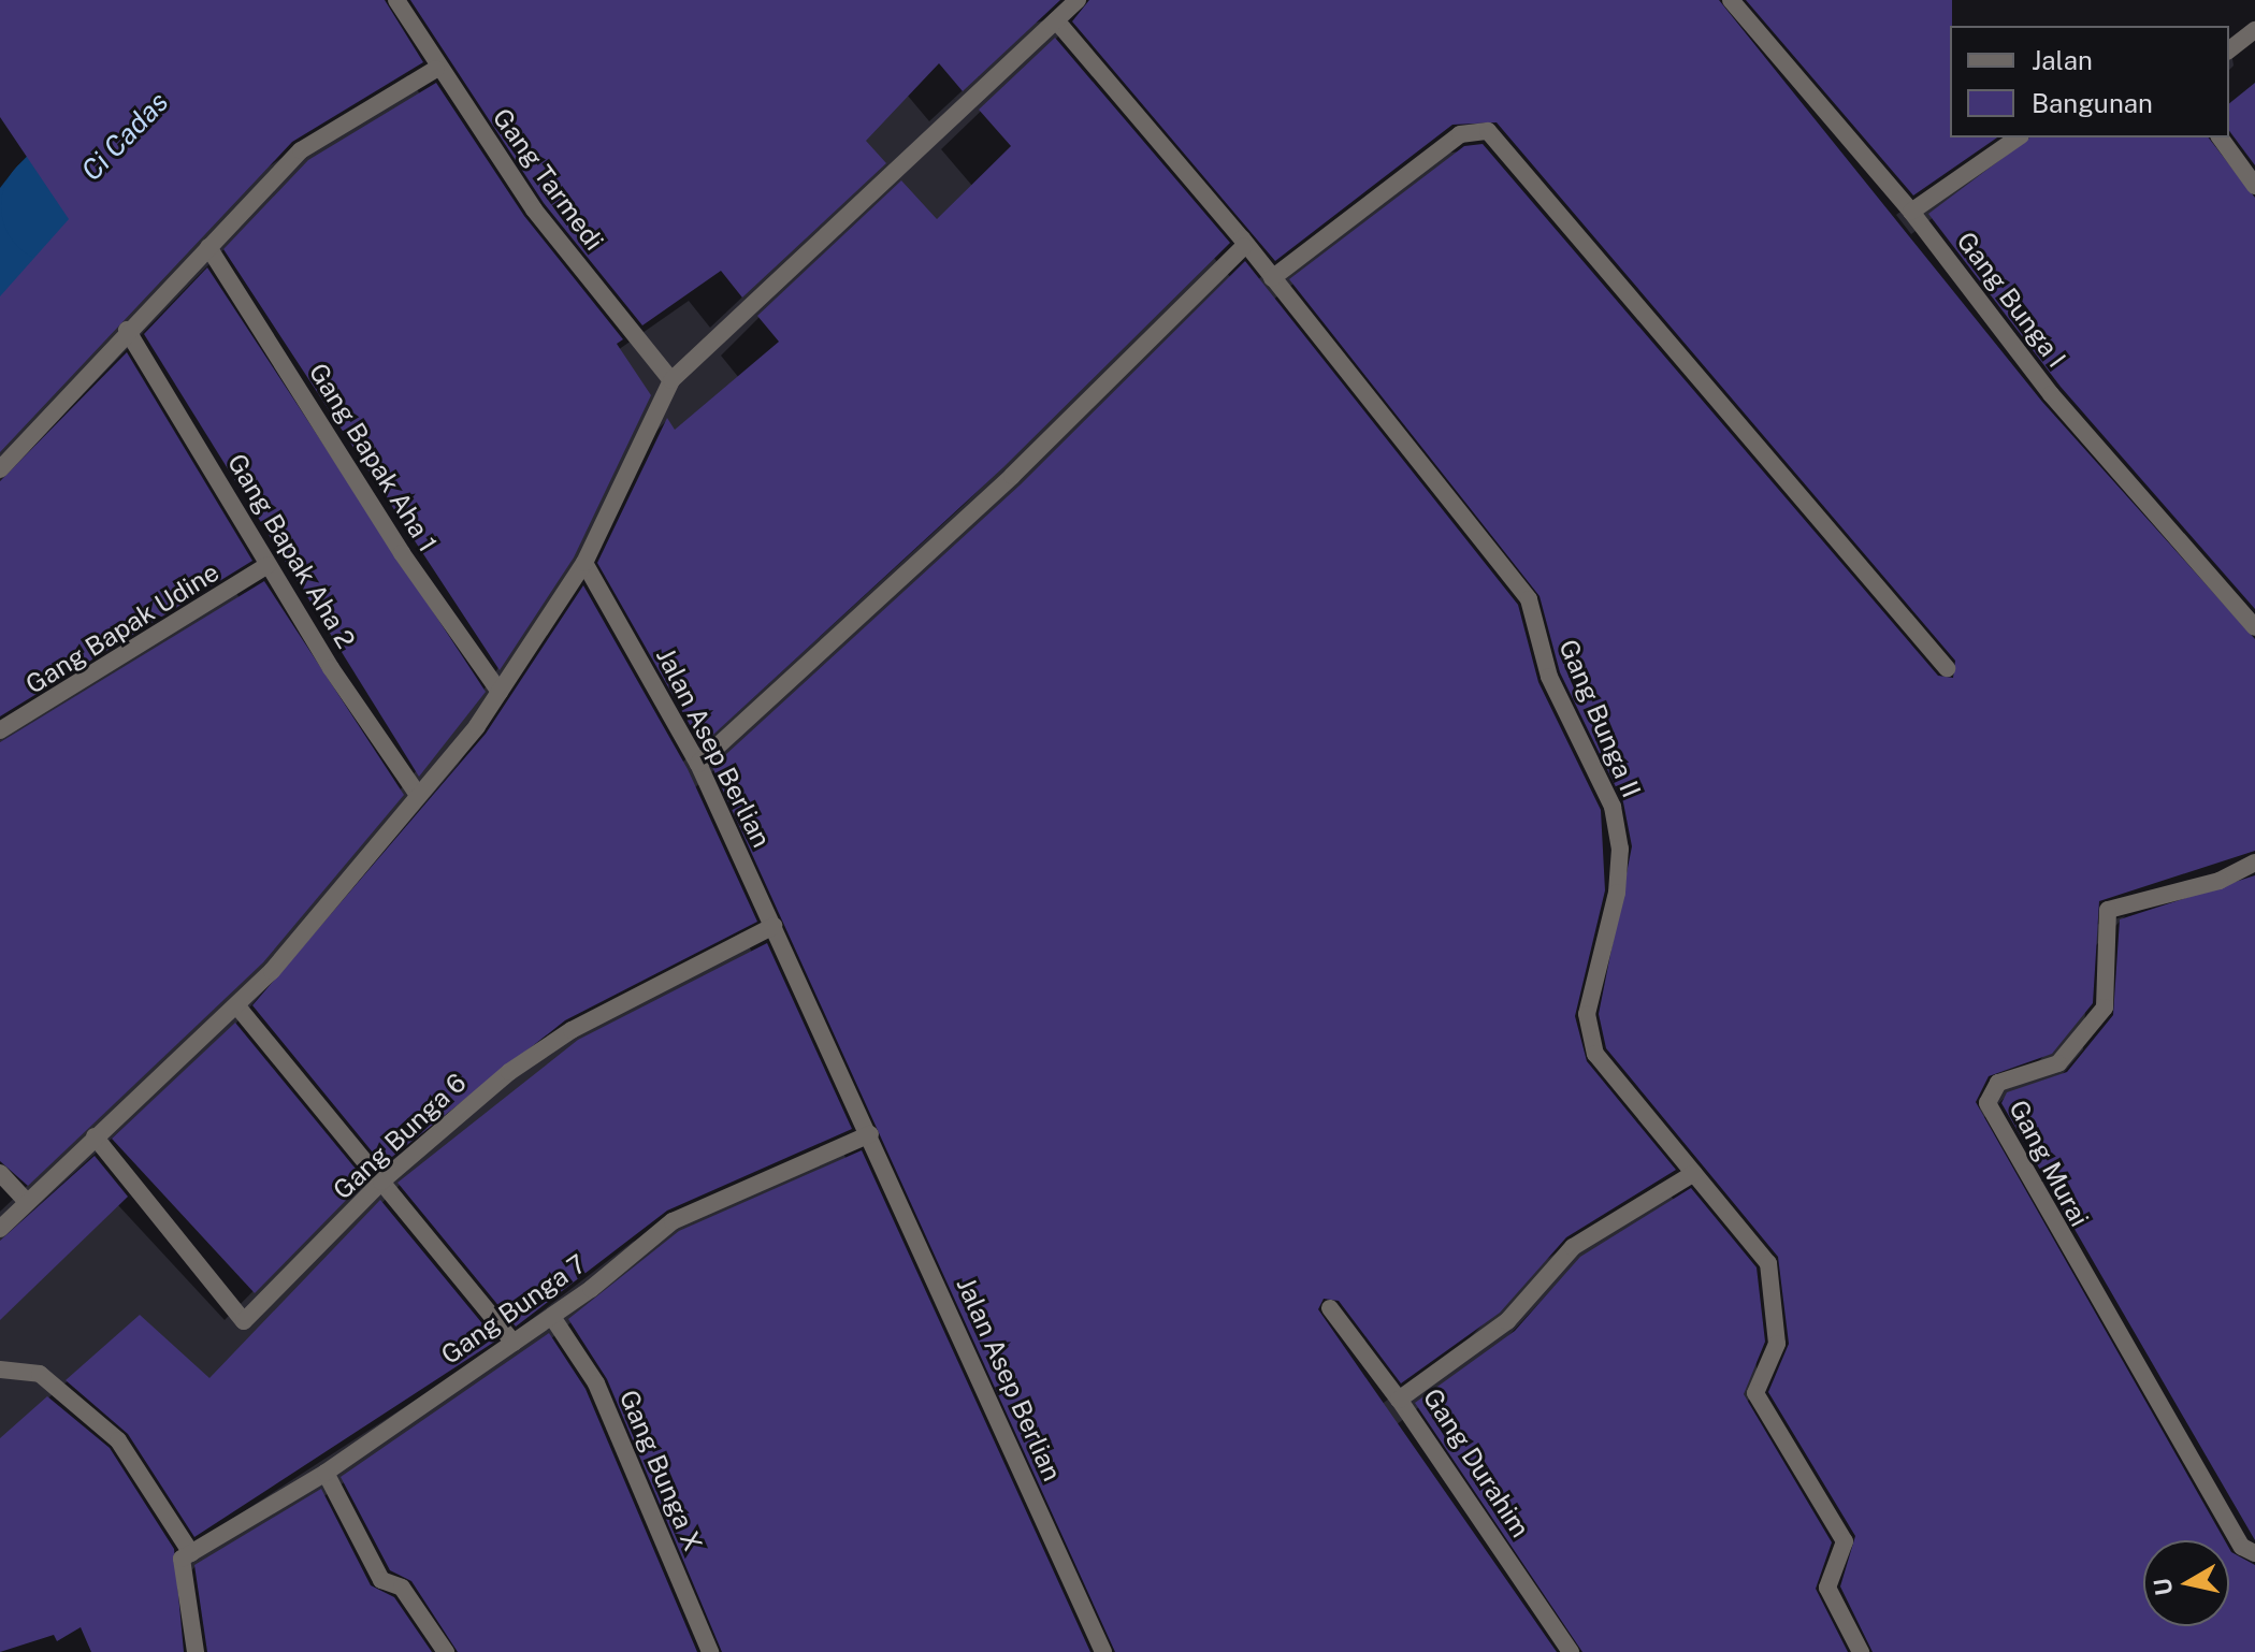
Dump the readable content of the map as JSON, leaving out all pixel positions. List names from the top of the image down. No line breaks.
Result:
{"streets":{"street":["Gang Tarmedi","Gang Bunga I","Gang Bapak Aha 1","Gang Bapak Aha 2","Gang Bapak Udine","Gang Bunga II","Jalan Asep Berlian","Gang Bunga 6","Gang Murai","Gang Bunga 7","Gang Durahim","Gang Bunga X"]},"crossings":[["Gang Bapak Aha 2","Gang Bapak Udine"],["Gang Bunga II","Gang Durahim"],["Jalan Asep Berlian","Gang Bunga 6"],["Jalan Asep Berlian","Gang Bunga 7"],["Gang Bunga 7","Gang Bunga X"]],"water":["Ci Cadas"],"legend":["Jalan","Bangunan"],"north":"left"}
